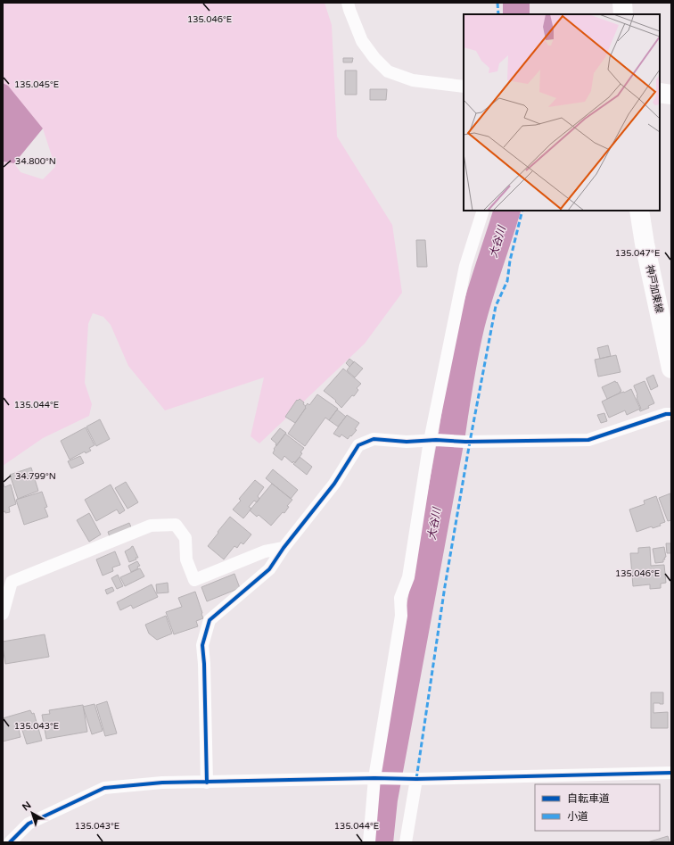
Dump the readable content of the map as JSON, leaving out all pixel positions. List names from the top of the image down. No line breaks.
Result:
{"streets":{"main road":["神戸加東線"]},"water":["大谷川"],"legend":["自転車道","小道"],"north":"top left","coordinates":["135.046°E","135.045°E","34.800°N","135.047°E","135.044°E","34.799°N","135.043°E"]}
